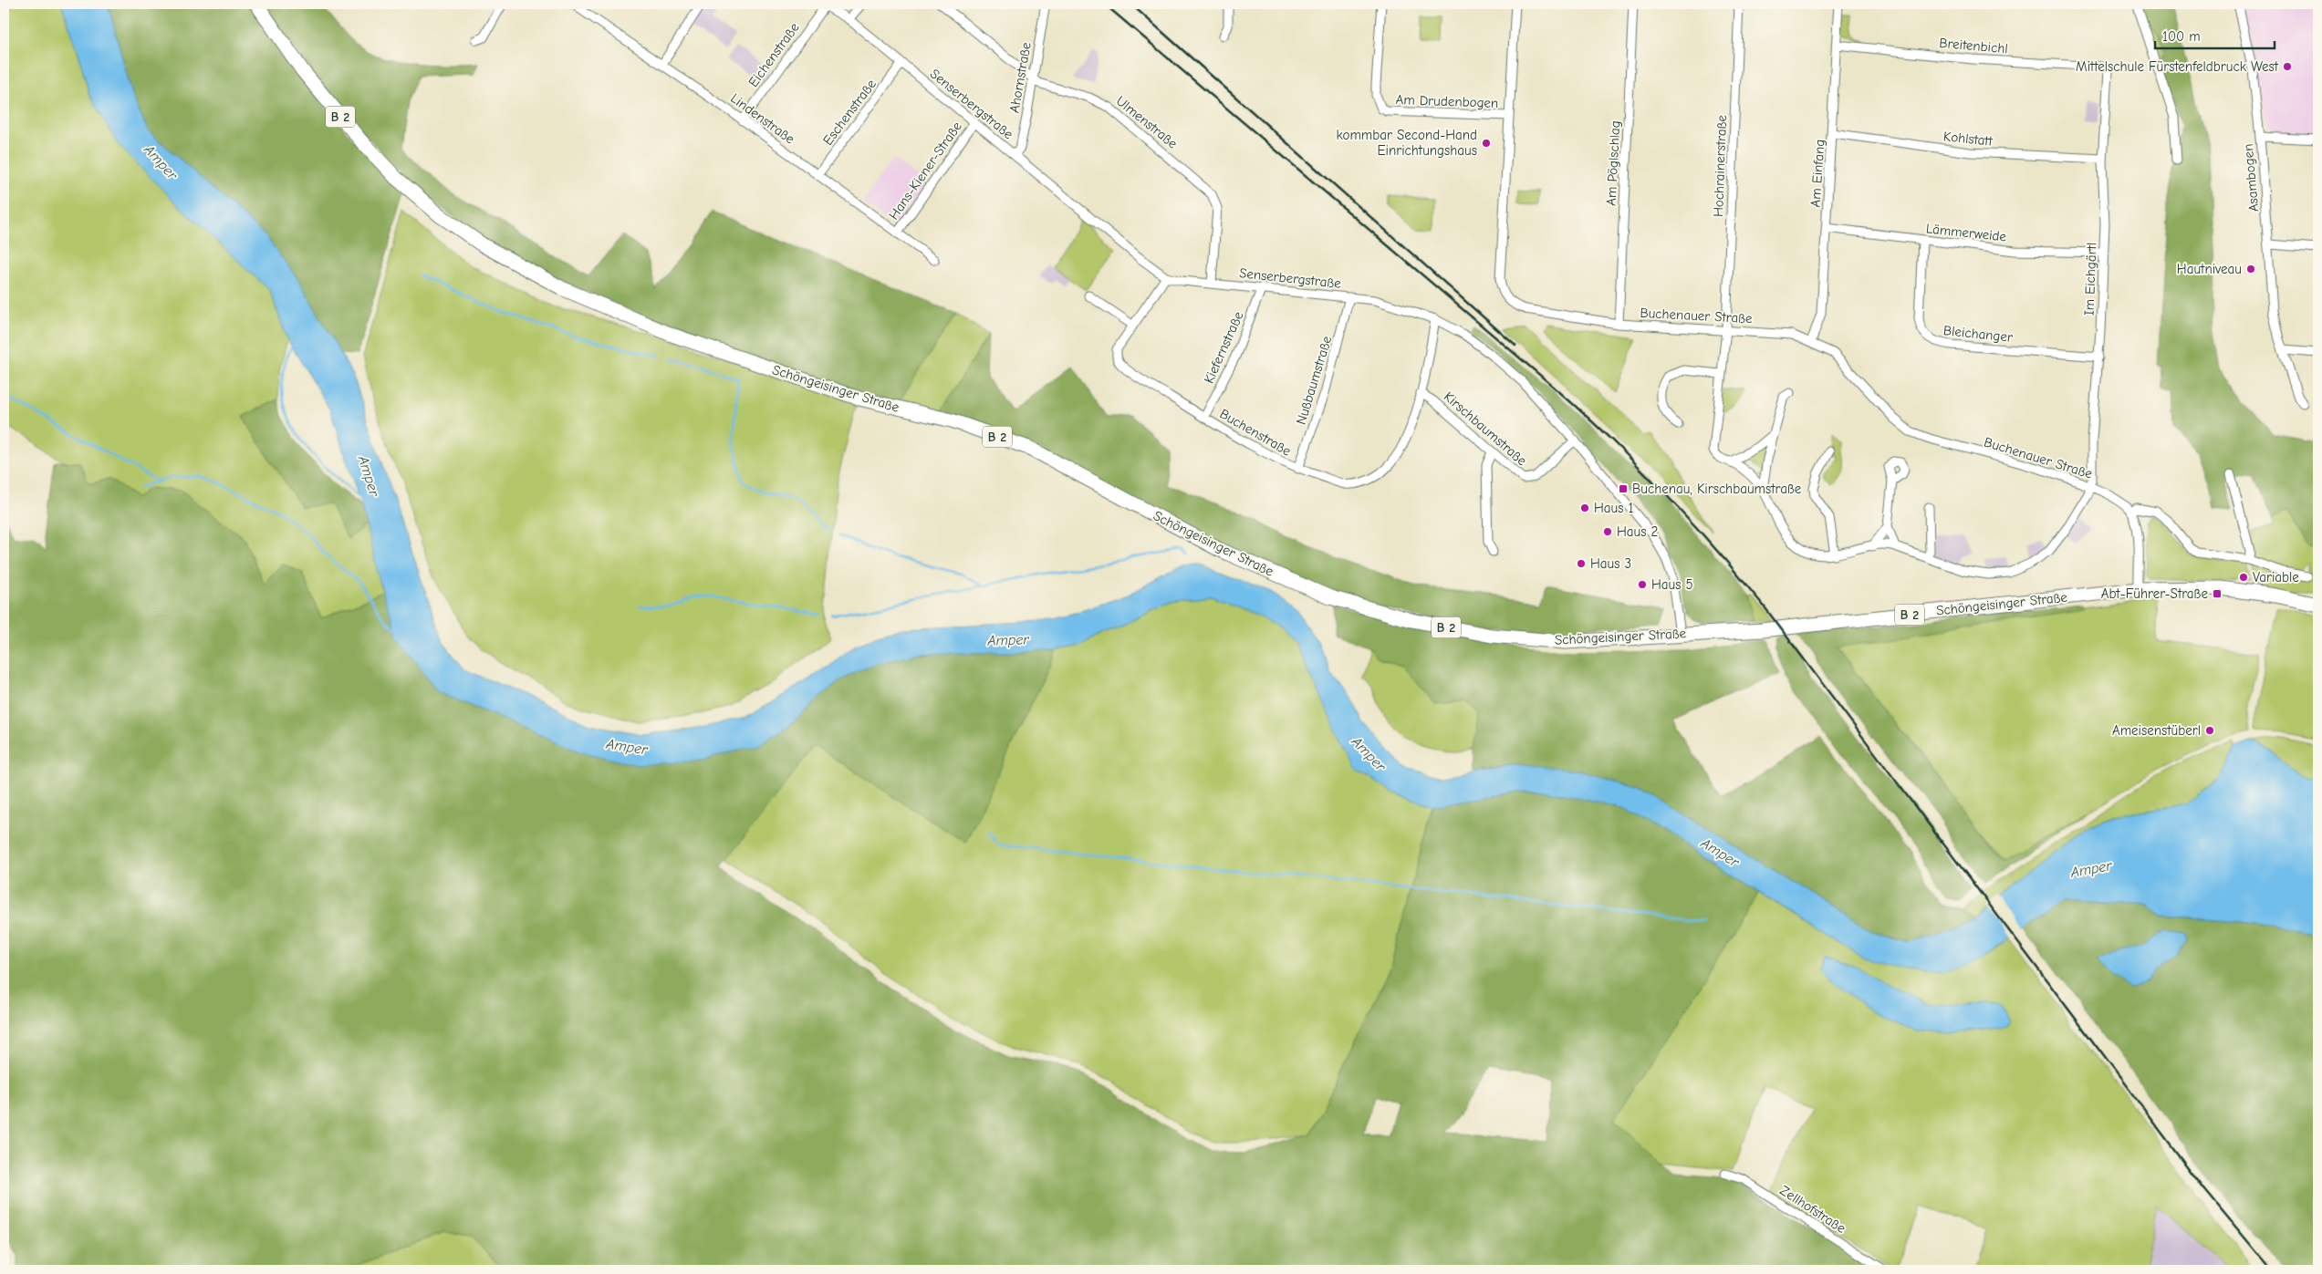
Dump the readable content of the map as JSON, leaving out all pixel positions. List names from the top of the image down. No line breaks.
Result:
{"streets":{"main road":["B 2","Schöngeisinger Straße"],"street":["Breitenbichl","Eichenstraße","Ahornstraße","Am Drudenbogen","Senserbergstraße","Eschenstraße","Lindenstraße","Ulmenstraße","Kohlstatt","Am Pöglschlag","Hochrainerstraße","Hans-Kiener-Straße","Am Einfang","Asambogen","Lämmerweide","Im Eichgärtl","Buchenauer Straße","Bleichanger","Kiefernstraße","Nußbaumstraße","Kirschbaumstraße","Buchenstraße","Zellhofstraße"]},"crossings":[["Breitenbichl","Am Einfang"],["Breitenbichl","Im Eichgärtl"],["Eichenstraße","Senserbergstraße"],["Eichenstraße","Lindenstraße"],["Ahornstraße","Senserbergstraße"],["Ahornstraße","Ulmenstraße"],["Am Drudenbogen","Buchenauer Straße"],["Senserbergstraße","Eschenstraße"],["Senserbergstraße","Ulmenstraße"],["Senserbergstraße","Hans-Kiener-Straße"],["Senserbergstraße","Kiefernstraße"],["Senserbergstraße","Nußbaumstraße"],["Senserbergstraße","Schöngeisinger Straße"],["Senserbergstraße","Kirschbaumstraße"],["Senserbergstraße","Buchenstraße"],["Eschenstraße","Lindenstraße"],["Lindenstraße","Hans-Kiener-Straße"],["Kohlstatt","Am Einfang"],["Kohlstatt","Im Eichgärtl"],["Am Pöglschlag","Buchenauer Straße"],["Hochrainerstraße","Buchenauer Straße"],["Am Einfang","Lämmerweide"],["Am Einfang","Buchenauer Straße"],["Lämmerweide","Im Eichgärtl"],["Lämmerweide","Bleichanger"],["Im Eichgärtl","Buchenauer Straße"],["Im Eichgärtl","Bleichanger"],["Kiefernstraße","Buchenstraße"],["Nußbaumstraße","Buchenstraße"],["Kirschbaumstraße","Buchenstraße"]],"water":["Amper"],"places":{"other":["Mittelschule Fürstenfeldbruck West","kommbar Second-Hand Einrichtungshaus","Hautniveau","Haus 1","Haus 2","Haus 3","Variable","Haus 5","Ameisenstüberl"],"transit":["Buchenau, Kirschbaumstraße","Abt-Führer-Straße"]},"scale_bar":"100 m"}
